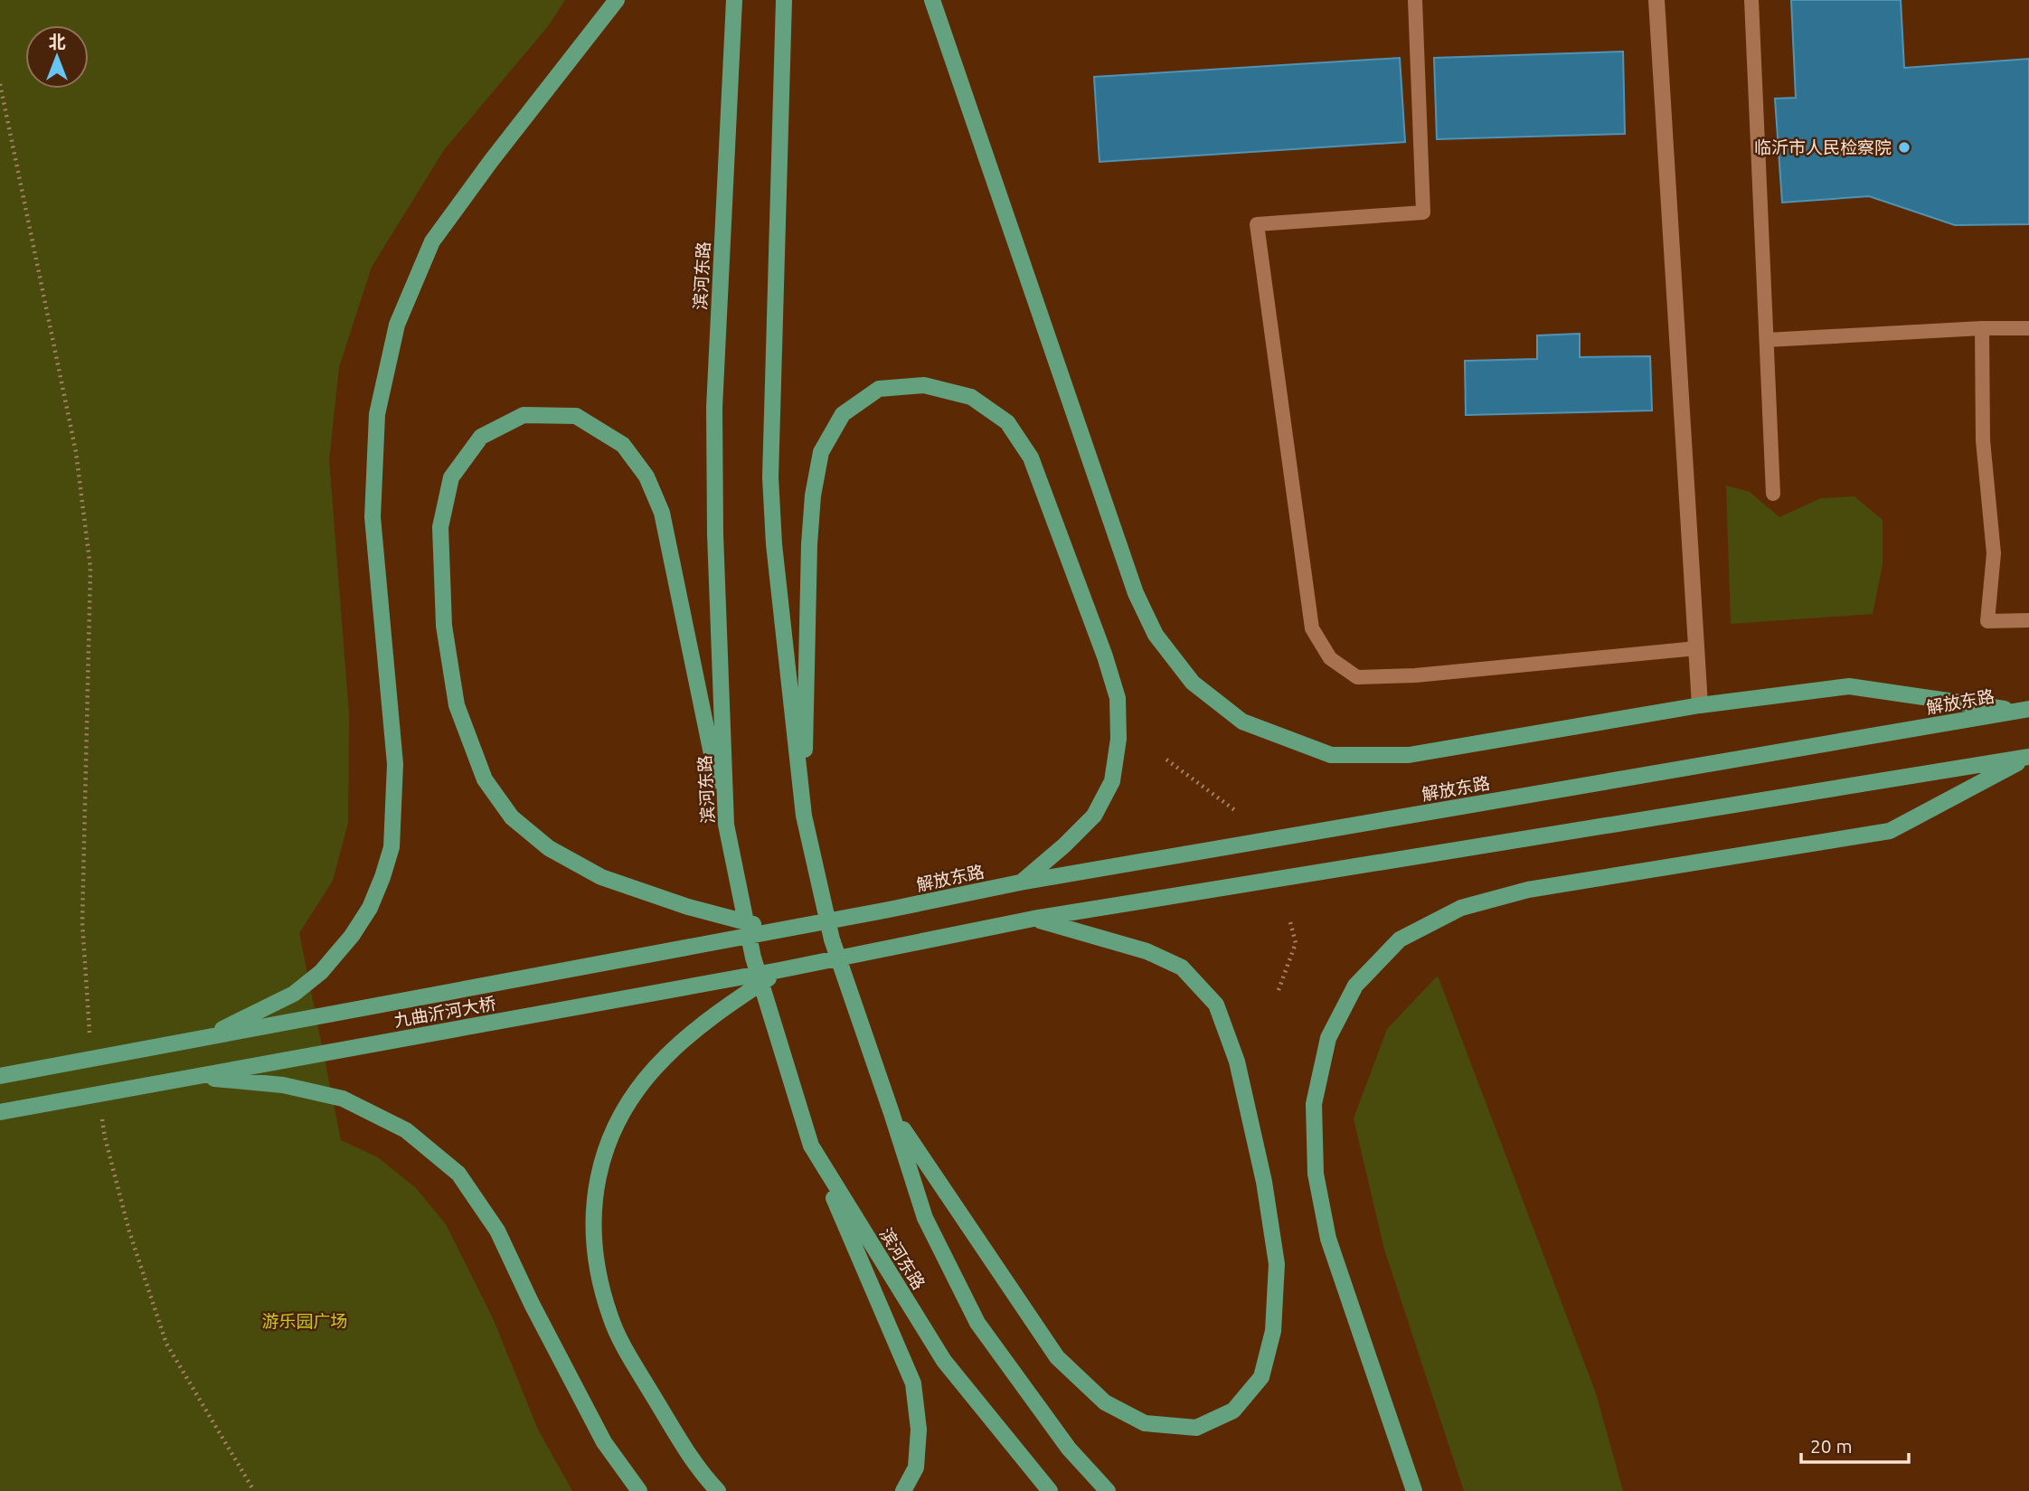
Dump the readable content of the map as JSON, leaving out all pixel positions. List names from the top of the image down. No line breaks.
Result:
{"streets":{"main road":["滨河东路","解放东路","九曲沂河大桥"]},"crossings":[["解放东路","九曲沂河大桥"]],"parks":["游乐园广场"],"places":["临沂市人民检察院"],"scale_bar":"20 m","north":"top"}
